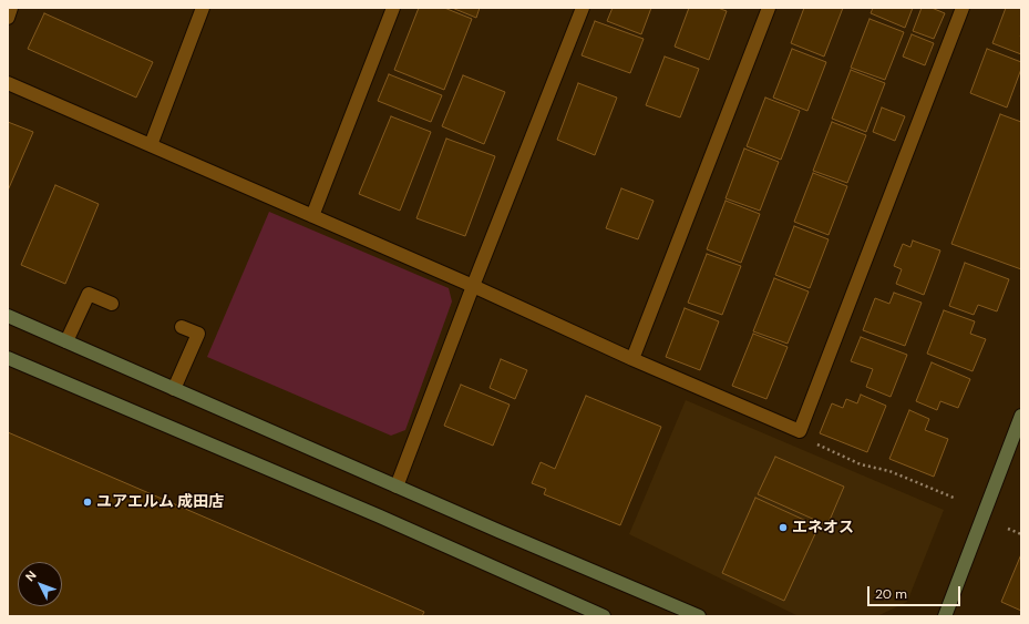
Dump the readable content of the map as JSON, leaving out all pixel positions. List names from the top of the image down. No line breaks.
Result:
{"places":["ユアエルム 成田店","エネオス"],"scale_bar":"20 m","north":"top left"}
